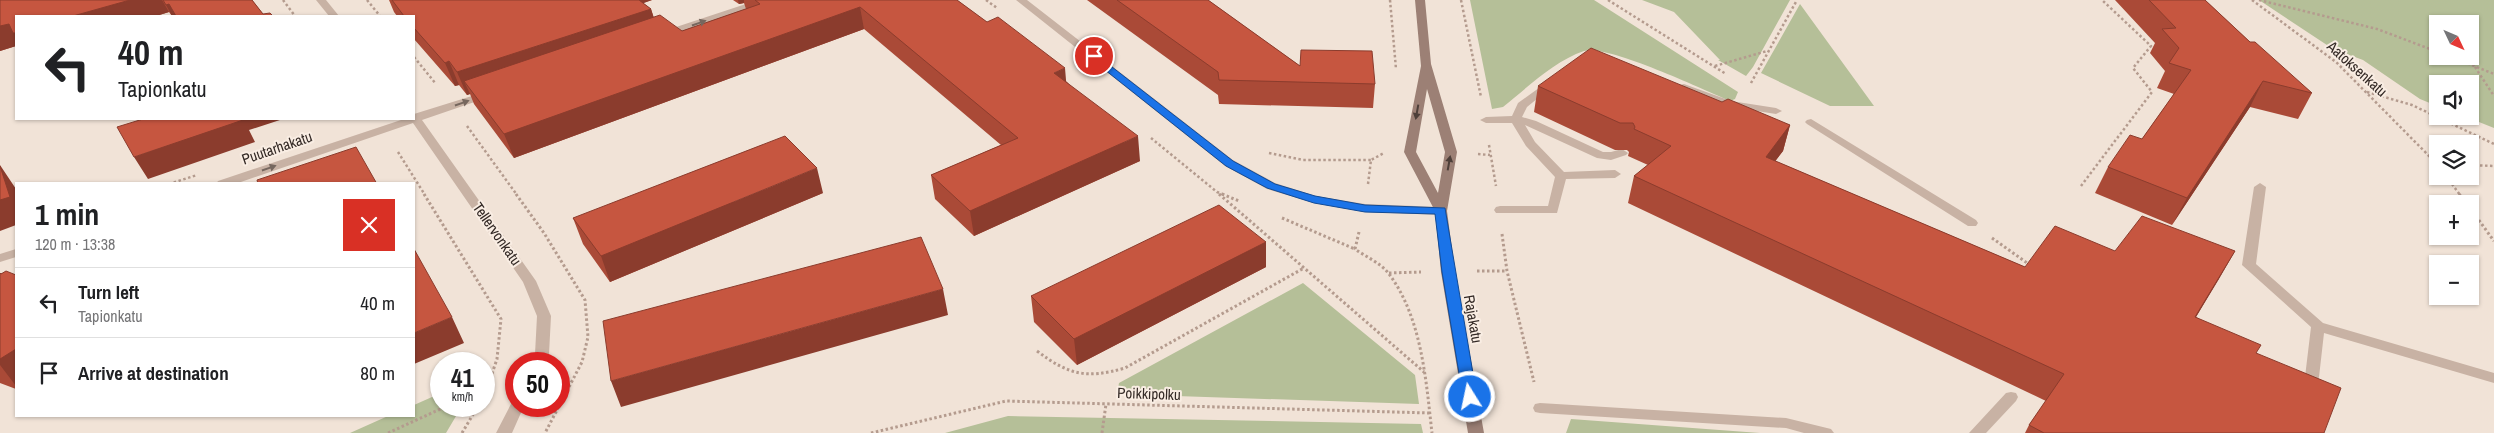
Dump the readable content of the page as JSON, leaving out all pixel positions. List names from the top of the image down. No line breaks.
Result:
{"streets":{"main road":["Rajakatu"],"street":["Puutarhakatu","Tellervonkatu"],"path":["Aatoksenkatu","Poikkipolku"]},"crossings":[["Puutarhakatu","Tellervonkatu"]],"one_way":["Puutarhakatu"],"north":"bottom right","page":{"map_buttons":["+","−"],"turn":["40 m","Tapionkatu"],"heading":["1 min","120 m · 13:38"],"list":[{"name":"Turn left","note":"Tapionkatu","value":"40 m"},{"name":"Arrive at destination","value":"80 m"}],"speed":"41 km/h","limit":"50"}}
